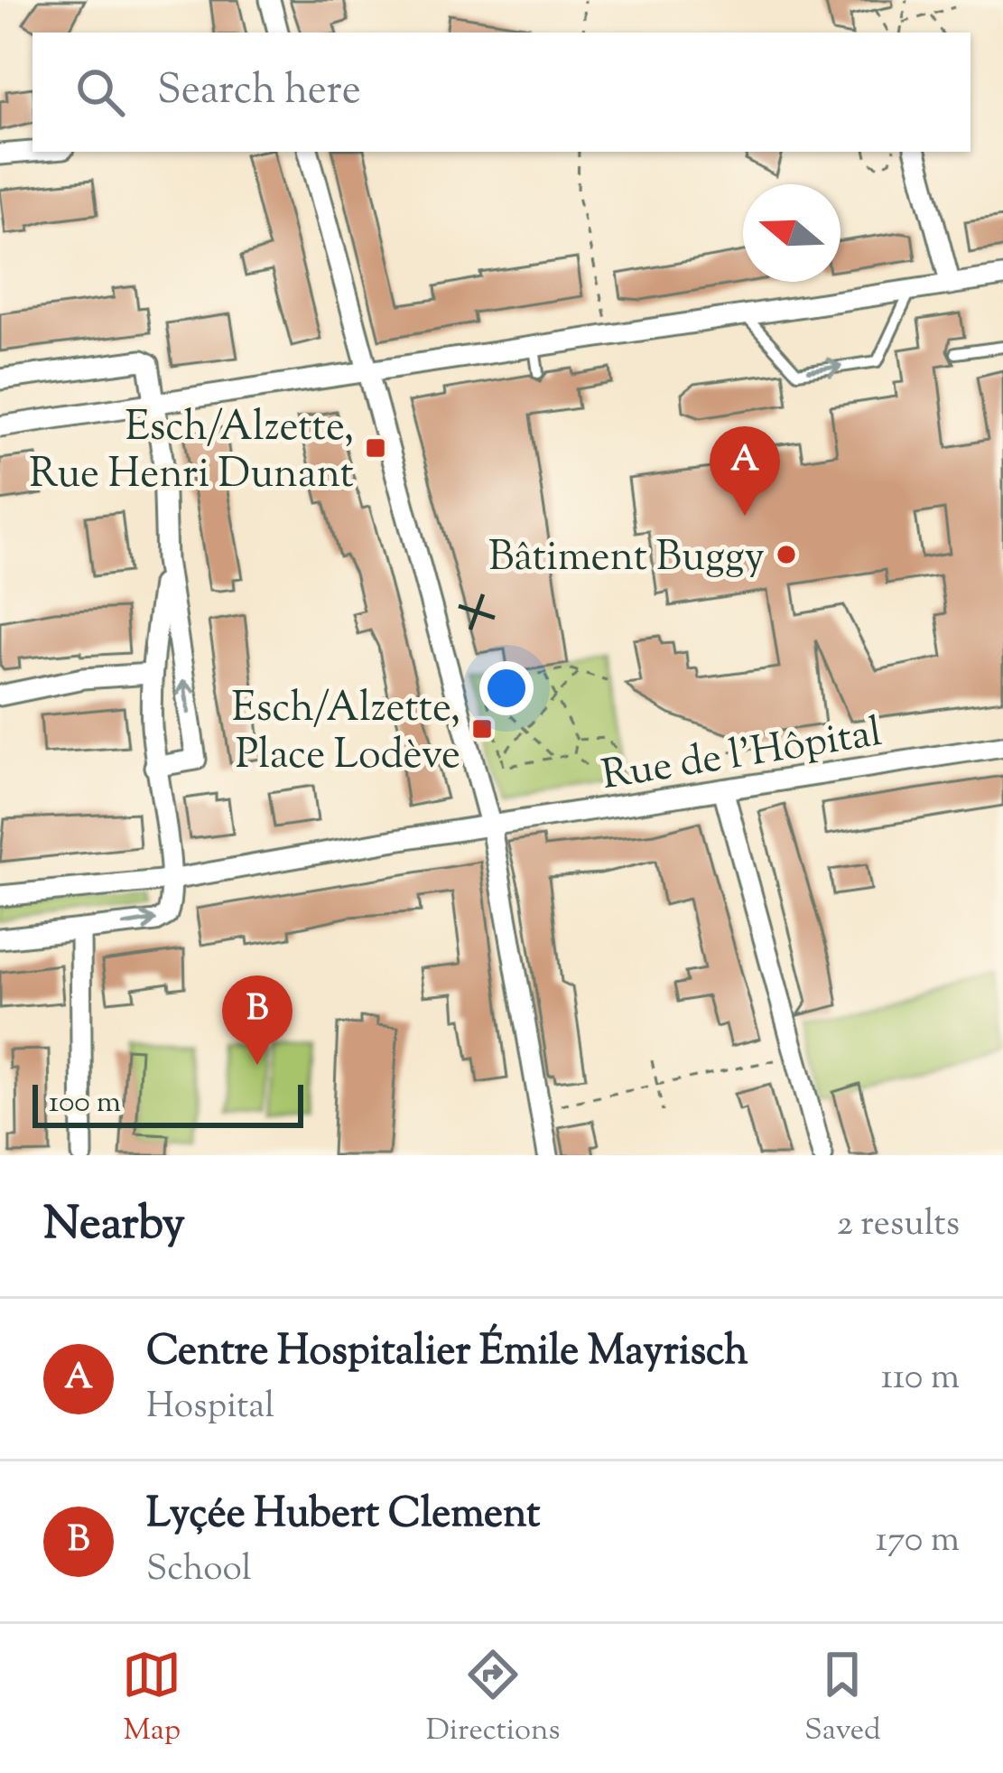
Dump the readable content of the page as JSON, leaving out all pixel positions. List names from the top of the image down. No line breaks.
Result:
{"streets":{"street":["Rue de l'Hôpital"]},"places":{"transit":["Esch/Alzette, Rue Henri Dunant","Esch/Alzette, Place Lodève"],"other":["Bâtiment Buggy"]},"scale_bar":"100 m","north":"left","page":{"search":"Search here","pins":["A","B"],"scale":"100 m","heading":["Nearby","2 results"],"list":[{"mark":"A","name":"Centre Hospitalier Émile Mayrisch","note":"Hospital","value":"110 m"},{"mark":"B","name":"Lyçée Hubert Clement","note":"School","value":"170 m"}],"nav":["Map","Directions","Saved"]}}
